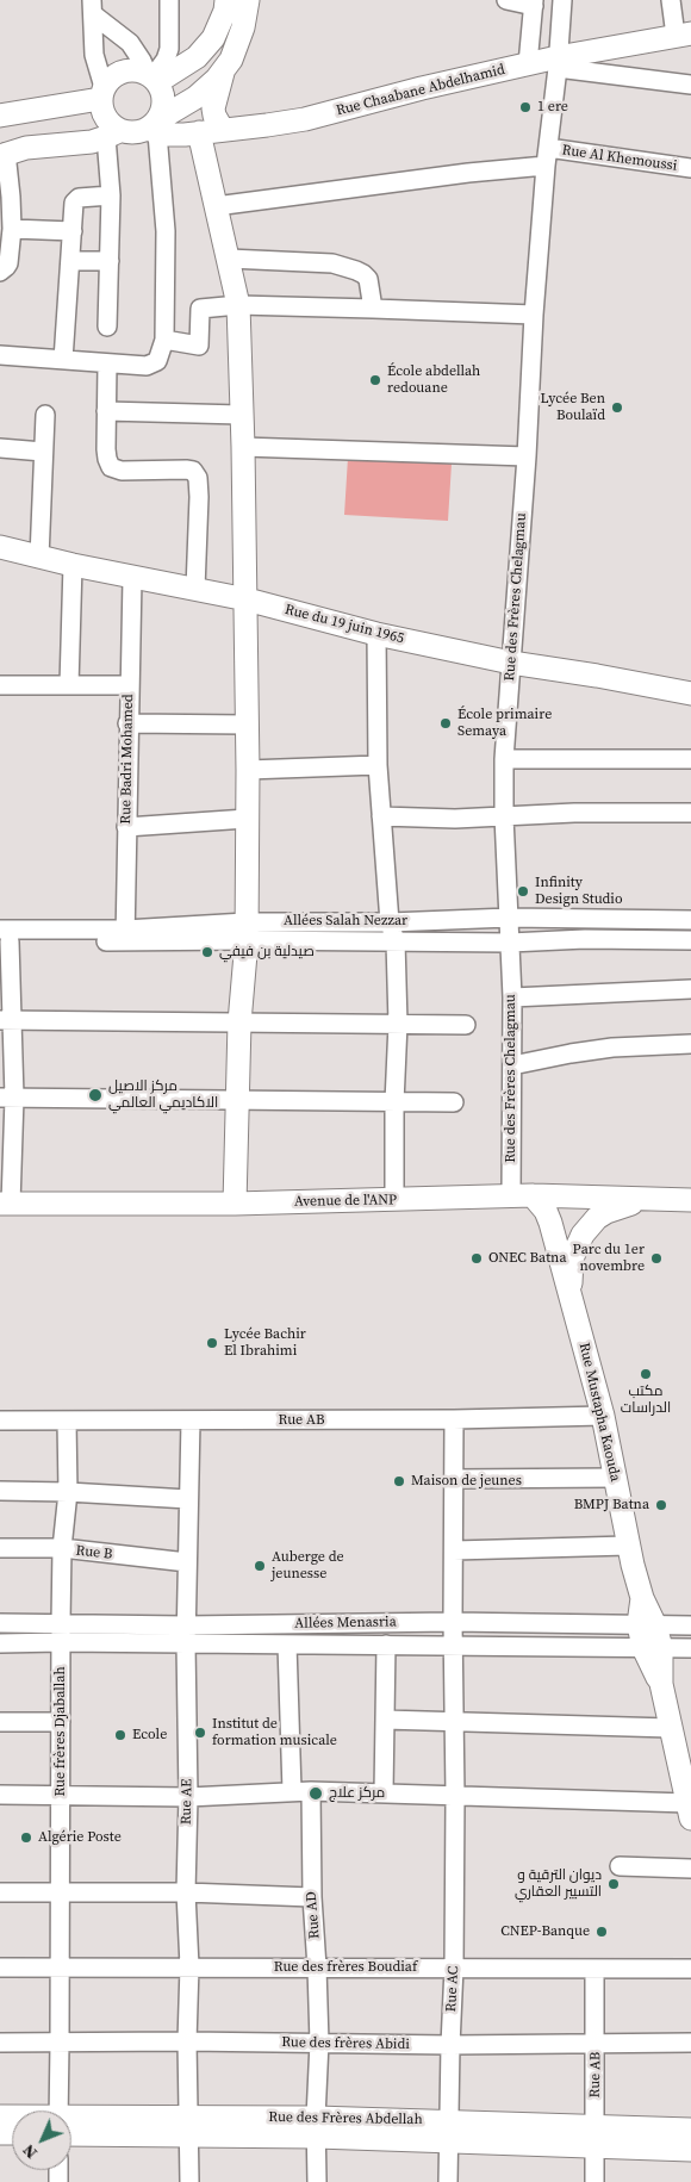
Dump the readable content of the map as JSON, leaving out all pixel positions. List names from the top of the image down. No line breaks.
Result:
{"streets":{"main road":["Rue Chaabane Abdelhamid","Rue du 19 juin 1965","Avenue de l'ANP","Rue Mustapha Kaouda","Rue des Frères Abdellah"],"street":["Rue Al Khemoussi","Rue des Frères Chelagmau","Rue Badri Mohamed","Allées Salah Nezzar","Rue AB","Rue B","Allées Menasria","Rue frères Djaballah","Rue AE","Rue AD","Rue des frères Boudiaf","Rue AC","Rue des frères Abidi"]},"crossings":[["Rue Chaabane Abdelhamid","Rue des Frères Chelagmau"],["Rue Al Khemoussi","Rue des Frères Chelagmau"],["Rue des Frères Chelagmau","Rue du 19 juin 1965"],["Rue des Frères Chelagmau","Allées Salah Nezzar"],["Rue des Frères Chelagmau","Avenue de l'ANP"],["Rue du 19 juin 1965","Rue Badri Mohamed"],["Rue Badri Mohamed","Allées Salah Nezzar"],["Rue Mustapha Kaouda","Rue AB"],["Rue Mustapha Kaouda","Allées Menasria"],["Rue AB","Rue frères Djaballah"],["Rue AB","Rue AE"],["Rue AB","Rue des frères Boudiaf"],["Rue AB","Rue AC"],["Rue AB","Rue des frères Abidi"],["Rue AB","Rue des Frères Abdellah"],["Rue B","Rue frères Djaballah"],["Rue B","Rue AE"],["Allées Menasria","Rue frères Djaballah"],["Allées Menasria","Rue AE"],["Allées Menasria","Rue AC"],["Rue frères Djaballah","Rue des frères Boudiaf"],["Rue frères Djaballah","Rue des frères Abidi"],["Rue AE","Rue des frères Boudiaf"],["Rue AE","Rue des frères Abidi"],["Rue AE","Rue des Frères Abdellah"],["Rue AD","Rue des frères Boudiaf"],["Rue AD","Rue des frères Abidi"],["Rue AD","Rue des Frères Abdellah"],["Rue des frères Boudiaf","Rue AC"],["Rue AC","Rue des frères Abidi"],["Rue AC","Rue des Frères Abdellah"]],"places":["1 ere","École abdellah redouane","Lycée Ben Boulaïd","École primaire Semaya","Infinity Design Studio","صيدلية بن فيفي","مركز الاصيل الاكاديمي العالمي","ONEC Batna","Parc du 1er novembre","Lycée Bachir El Ibrahimi","مكتب الدراسات","Maison de jeunes","BMPJ Batna","Auberge de jeunesse","Institut de formation musicale","Ecole","مركز علاج","Algérie Poste","ديوان الترقية و التسيير العقاري","CNEP-Banque"],"north":"bottom left"}
